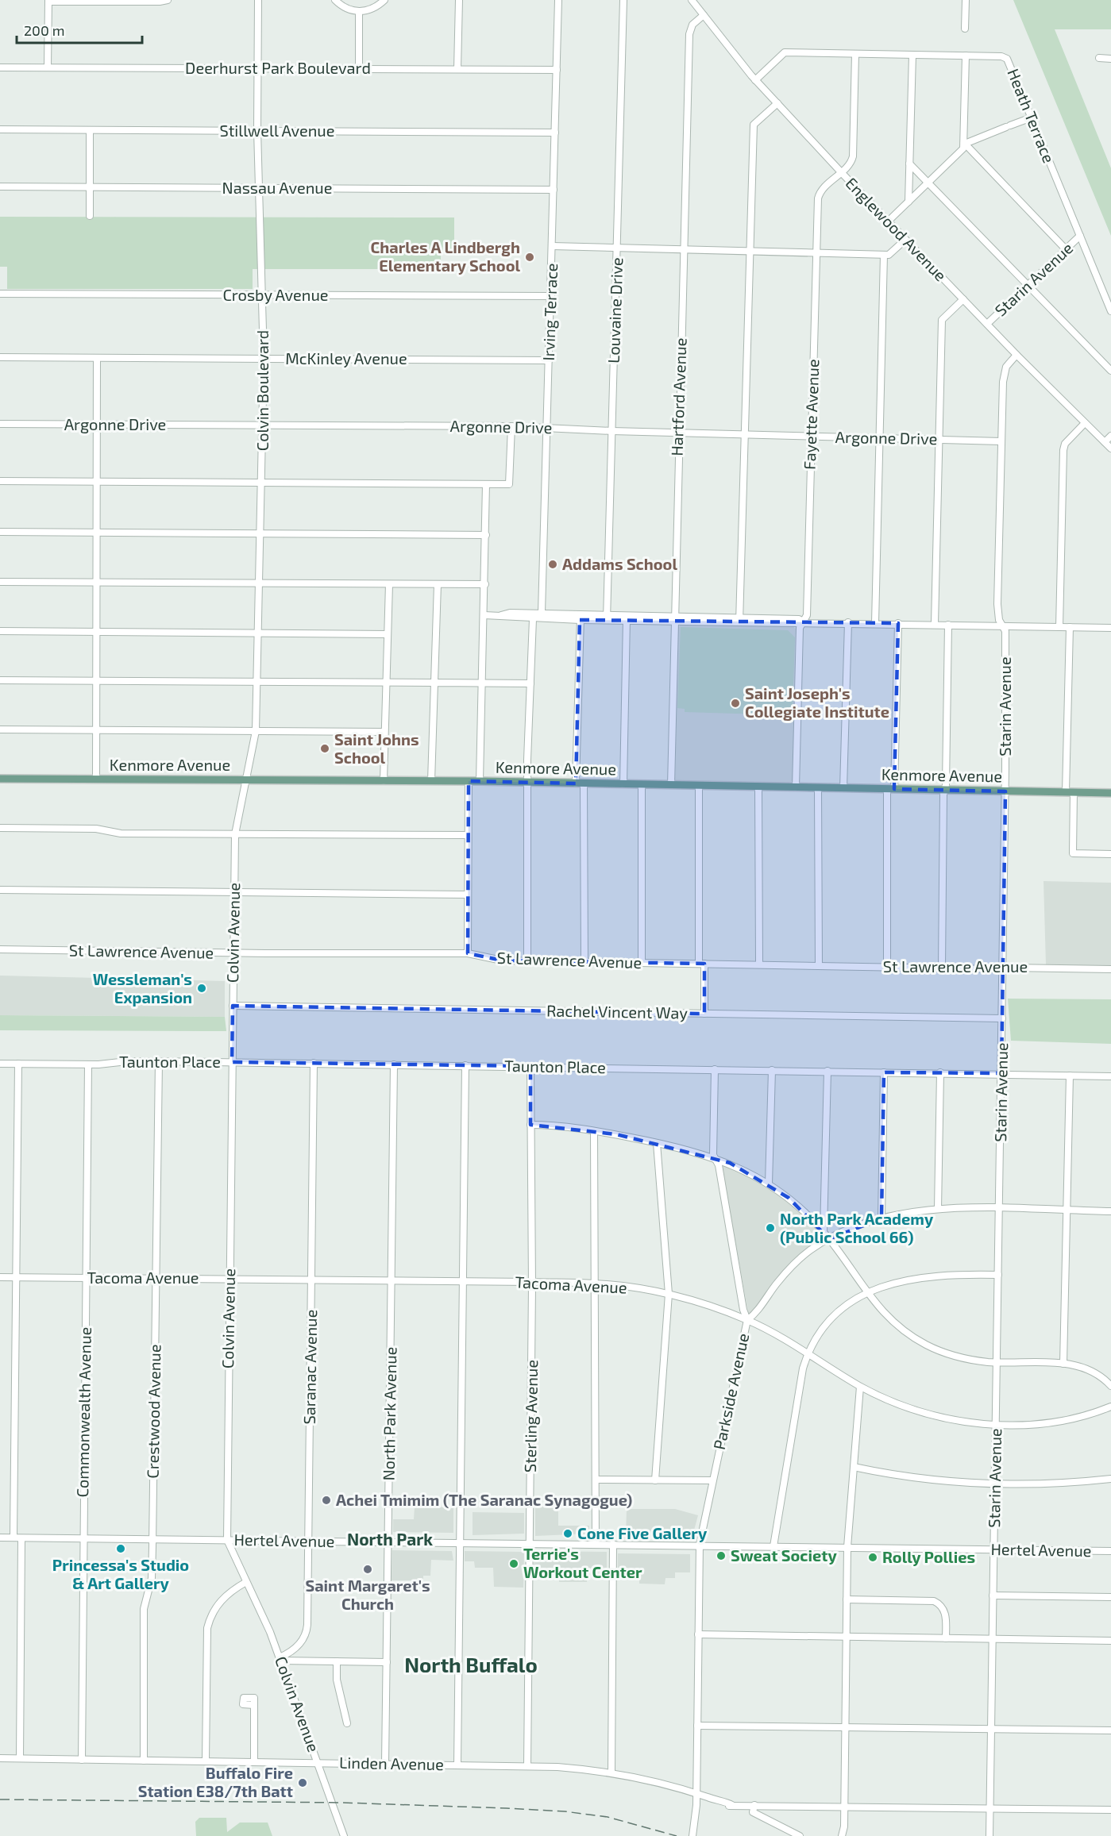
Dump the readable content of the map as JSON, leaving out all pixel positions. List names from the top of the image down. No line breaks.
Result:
{"streets":{"main road":["Kenmore Avenue"],"street":["Deerhurst Park Boulevard","Heath Terrace","Stillwell Avenue","Nassau Avenue","Englewood Avenue","Starin Avenue","Crosby Avenue","Louvaine Drive","Irving Terrace","McKinley Avenue","Colvin Boulevard","Hartford Avenue","Fayette Avenue","Argonne Drive","Colvin Avenue","St Lawrence Avenue","Rachel Vincent Way","Taunton Place","Tacoma Avenue","Saranac Avenue","Parkside Avenue","Crestwood Avenue","Commonwealth Avenue","North Park Avenue","Sterling Avenue","Hertel Avenue","Linden Avenue"]},"crossings":[["Deerhurst Park Boulevard","Irving Terrace"],["Deerhurst Park Boulevard","Colvin Boulevard"],["Heath Terrace","Englewood Avenue"],["Heath Terrace","Starin Avenue"],["Heath Terrace","Fayette Avenue"],["Stillwell Avenue","Irving Terrace"],["Stillwell Avenue","Colvin Boulevard"],["Nassau Avenue","Irving Terrace"],["Nassau Avenue","Colvin Boulevard"],["Englewood Avenue","Starin Avenue"],["Englewood Avenue","Hartford Avenue"],["Englewood Avenue","Fayette Avenue"],["Starin Avenue","Argonne Drive"],["Starin Avenue","Kenmore Avenue"],["Starin Avenue","St Lawrence Avenue"],["Starin Avenue","Rachel Vincent Way"],["Starin Avenue","Taunton Place"],["Starin Avenue","Tacoma Avenue"],["Starin Avenue","Parkside Avenue"],["Starin Avenue","Hertel Avenue"],["Starin Avenue","Linden Avenue"],["Crosby Avenue","Irving Terrace"],["Crosby Avenue","Colvin Boulevard"],["Louvaine Drive","Argonne Drive"],["Irving Terrace","McKinley Avenue"],["Irving Terrace","Argonne Drive"],["McKinley Avenue","Colvin Boulevard"],["Colvin Boulevard","Argonne Drive"],["Colvin Boulevard","Kenmore Avenue"],["Colvin Boulevard","Colvin Avenue"],["Hartford Avenue","Argonne Drive"],["Hartford Avenue","Kenmore Avenue"],["Fayette Avenue","Argonne Drive"],["Fayette Avenue","Kenmore Avenue"],["Kenmore Avenue","Colvin Avenue"],["Colvin Avenue","St Lawrence Avenue"],["Colvin Avenue","Rachel Vincent Way"],["Colvin Avenue","Taunton Place"],["Colvin Avenue","Tacoma Avenue"],["Colvin Avenue","Saranac Avenue"],["Colvin Avenue","Hertel Avenue"],["Colvin Avenue","Linden Avenue"],["Taunton Place","Saranac Avenue"],["Taunton Place","Crestwood Avenue"],["Taunton Place","Commonwealth Avenue"],["Taunton Place","North Park Avenue"],["Taunton Place","Sterling Avenue"],["Tacoma Avenue","Saranac Avenue"],["Tacoma Avenue","Parkside Avenue"],["Tacoma Avenue","Crestwood Avenue"],["Tacoma Avenue","Commonwealth Avenue"],["Tacoma Avenue","North Park Avenue"],["Tacoma Avenue","Sterling Avenue"],["Saranac Avenue","Hertel Avenue"],["Parkside Avenue","Hertel Avenue"],["Parkside Avenue","Linden Avenue"],["Crestwood Avenue","Hertel Avenue"],["Crestwood Avenue","Linden Avenue"],["Commonwealth Avenue","Hertel Avenue"],["Commonwealth Avenue","Linden Avenue"],["North Park Avenue","Hertel Avenue"],["North Park Avenue","Linden Avenue"],["Sterling Avenue","Hertel Avenue"],["Sterling Avenue","Linden Avenue"]],"districts":["North Park","North Buffalo"],"places":["Charles A Lindbergh Elementary School","Addams School","Saint Joseph's Collegiate Institute","Saint Johns School","Wessleman's Expansion","North Park Academy (Public School 66)","Achei Tmimim (The Saranac Synagogue)","Cone Five Gallery","Princessa's Studio & Art Gallery","Sweat Society","Rolly Pollies","Terrie's Workout Center","Saint Margaret's Church","Buffalo Fire Station E38/7th Batt"],"scale_bar":"200 m"}
